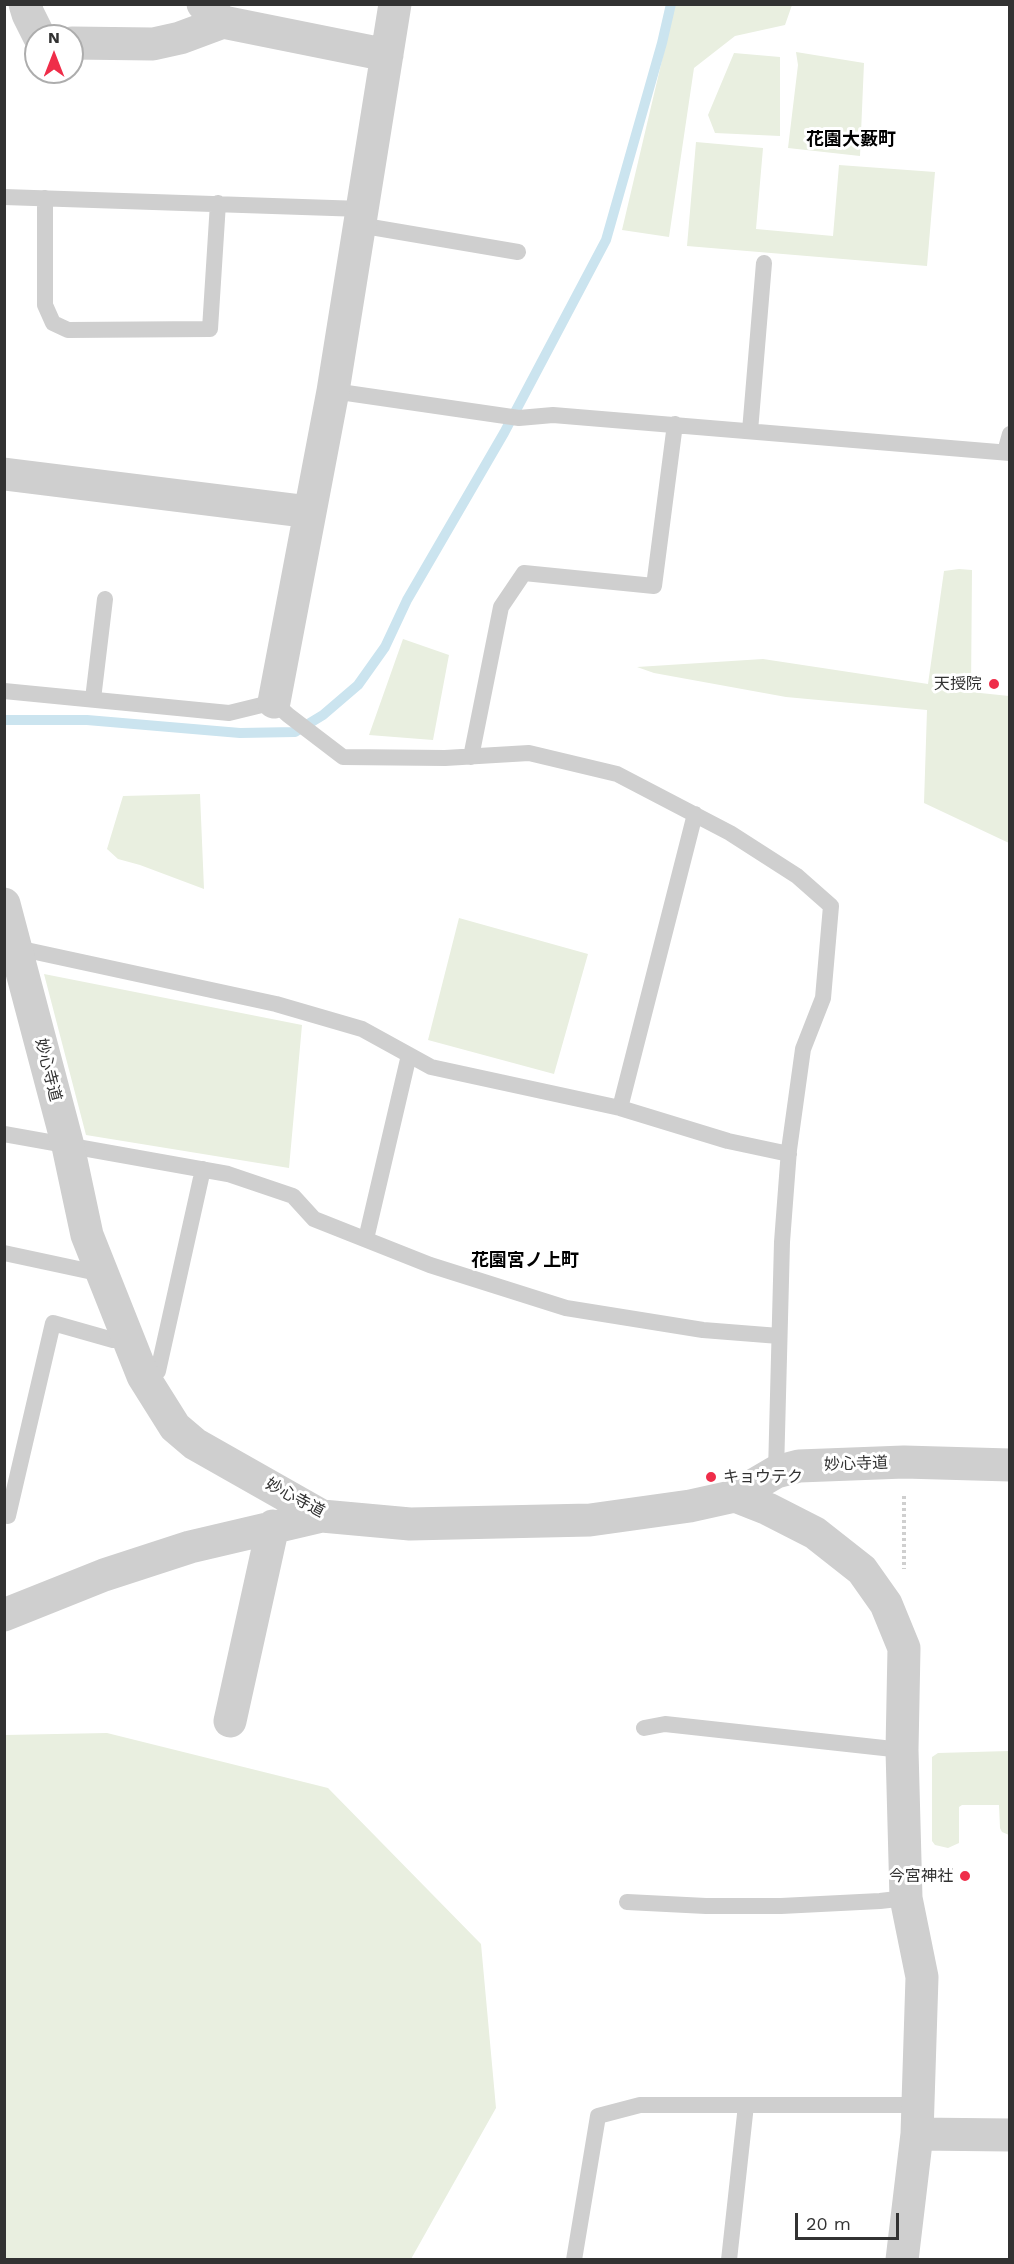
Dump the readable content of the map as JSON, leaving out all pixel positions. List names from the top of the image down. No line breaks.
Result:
{"streets":{"street":["妙心寺道"]},"districts":["花園大藪町","花園宮ノ上町"],"places":["天授院","キョウテク","今宮神社"],"scale_bar":"20 m","north":"top"}
